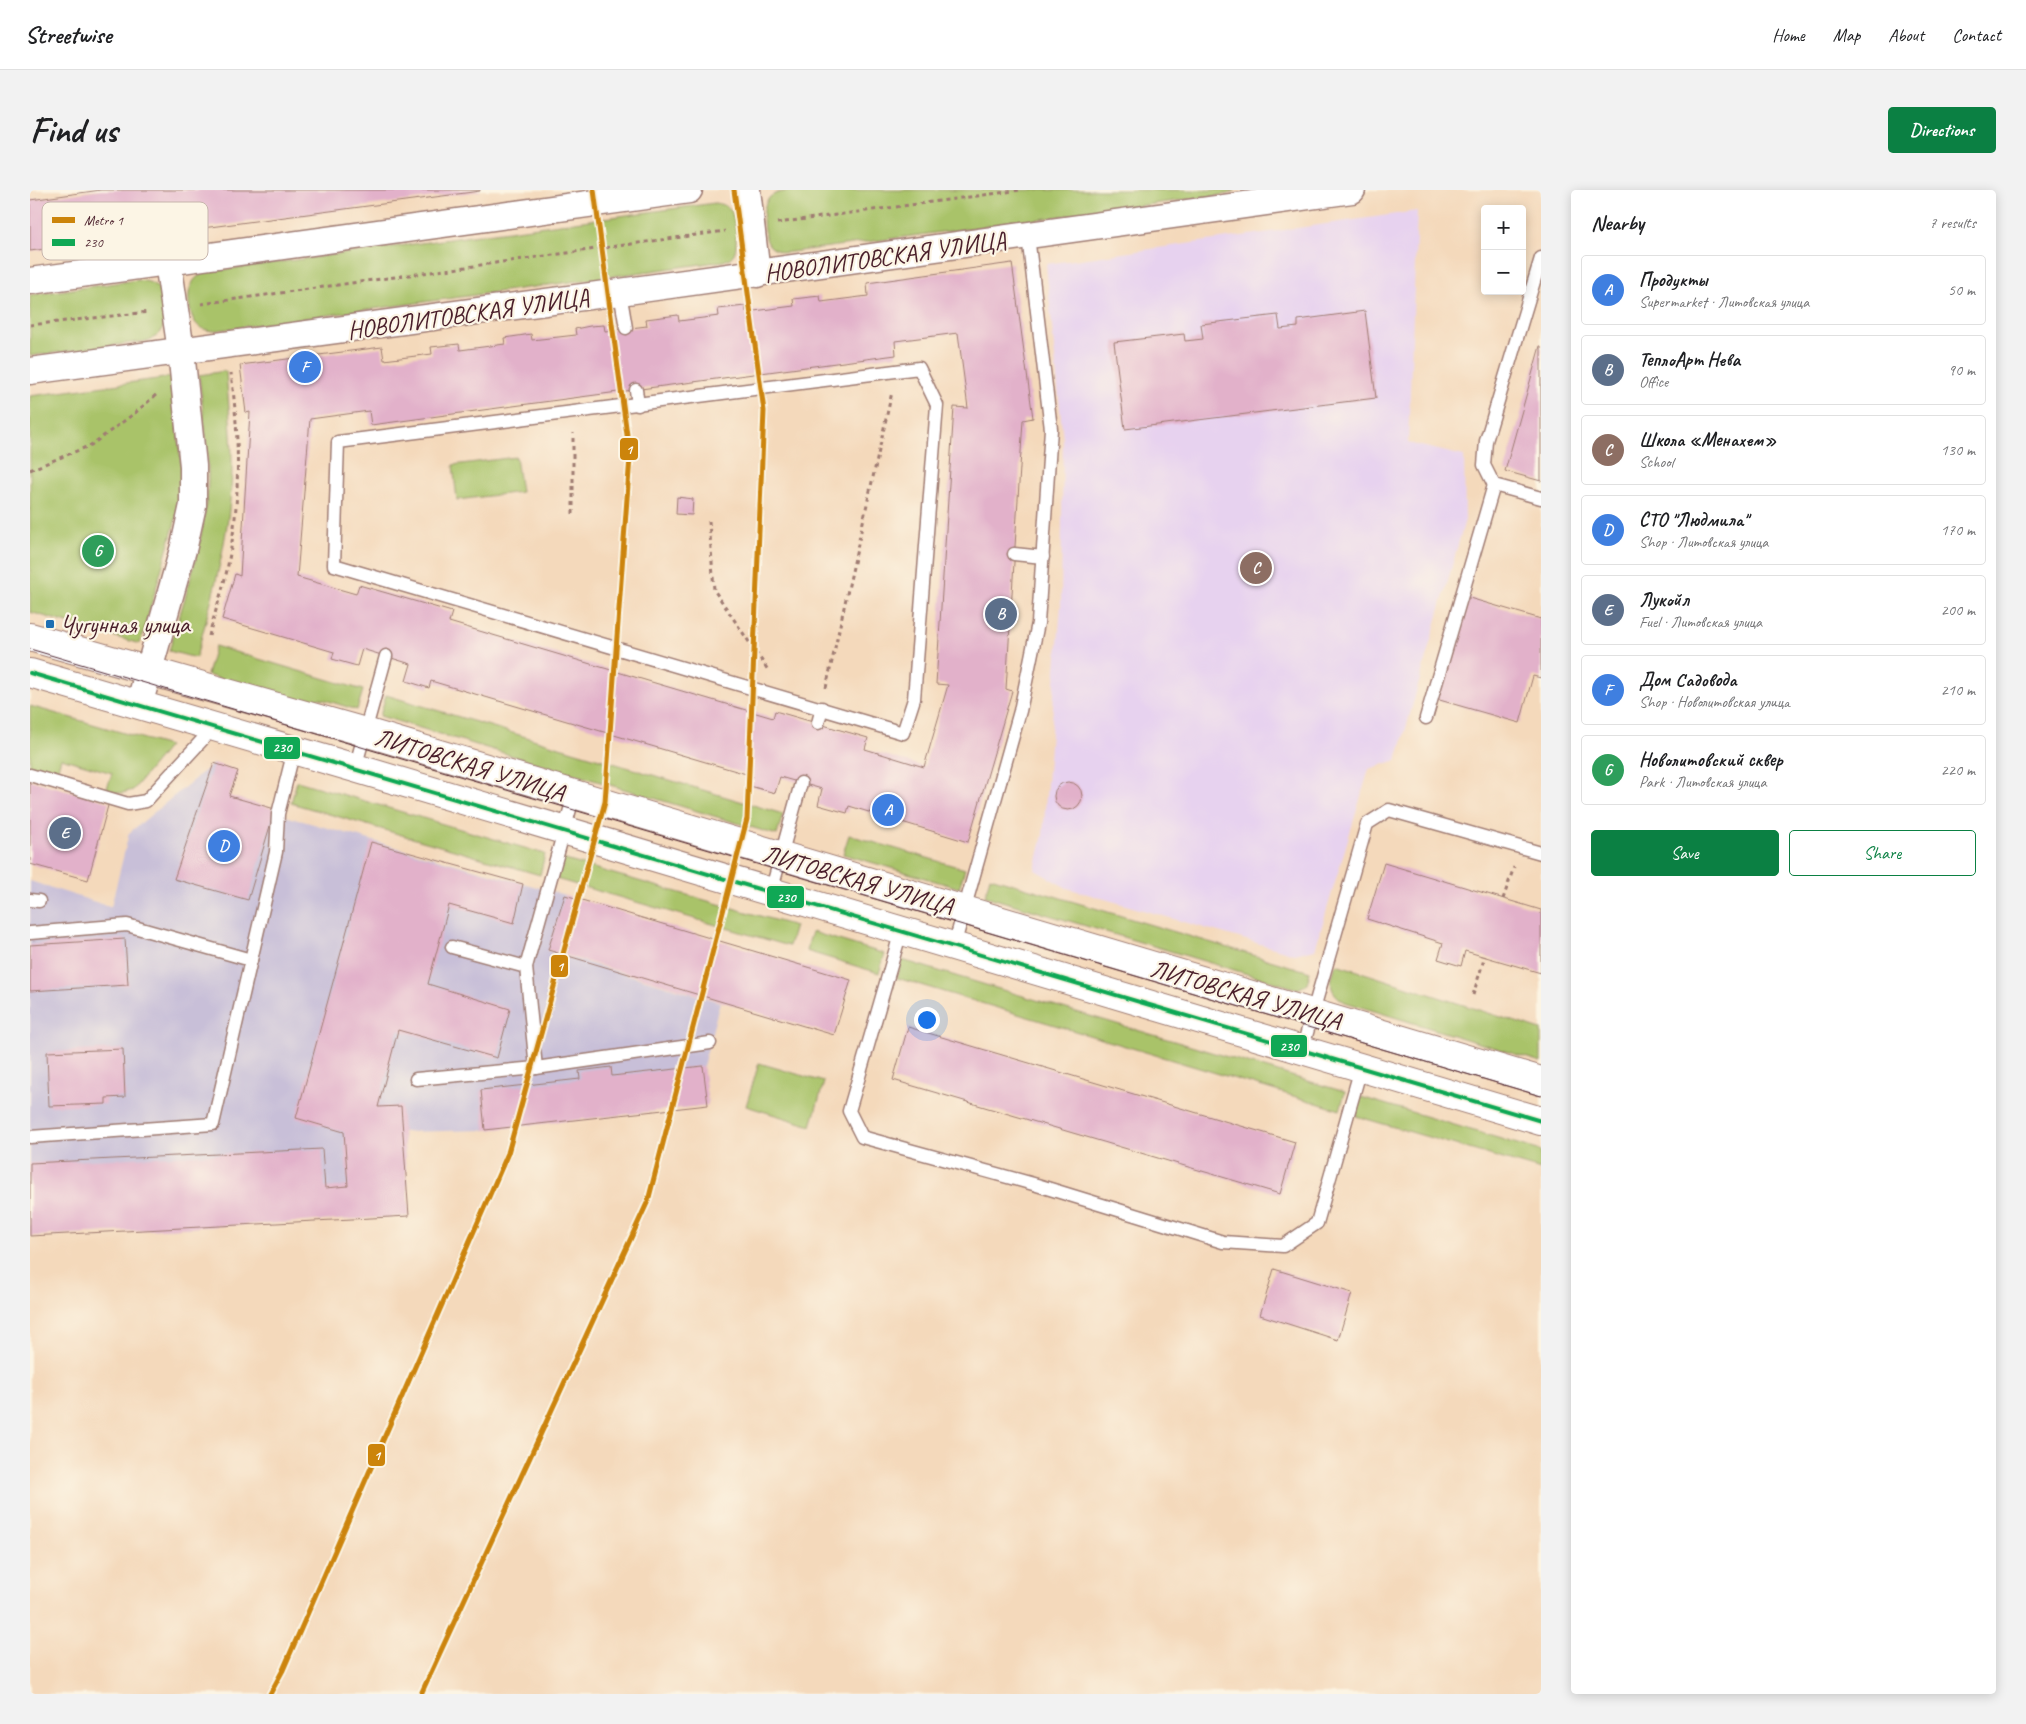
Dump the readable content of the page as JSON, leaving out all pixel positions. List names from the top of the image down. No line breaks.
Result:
{"streets":{"street":["НОВОЛИТОВСКАЯ УЛИЦА","ЛИТОВСКАЯ УЛИЦА"]},"places":{"transit":["Чугунная улица"]},"lines":["metro line 1","transit line 230"],"legend":["Metro 1","230"],"page":{"header":"Streetwise","nav":["Home","Map","About","Contact"],"buttons":["Directions",["Save","Share"]],"title":"Find us","heading":["Nearby","7 results"],"map_buttons":["+","−"],"list":[{"mark":"A","name":"Продукты","note":"Supermarket · Литовская улица","value":"50 m"},{"mark":"B","name":"ТеплоАрт Нева","note":"Office","value":"90 m"},{"mark":"C","name":"Школа «Менахем»","note":"School","value":"130 m"},{"mark":"D","name":"СТО \"Людмила\"","note":"Shop · Литовская улица","value":"170 m"},{"mark":"E","name":"Лукойл","note":"Fuel · Литовская улица","value":"200 m"},{"mark":"F","name":"Дом Садовода","note":"Shop · Новолитовская улица","value":"210 m"},{"mark":"G","name":"Новолитовский сквер","note":"Park · Литовская улица","value":"220 m"}],"pins":["F","G","C","B","A","E","D"]}}
